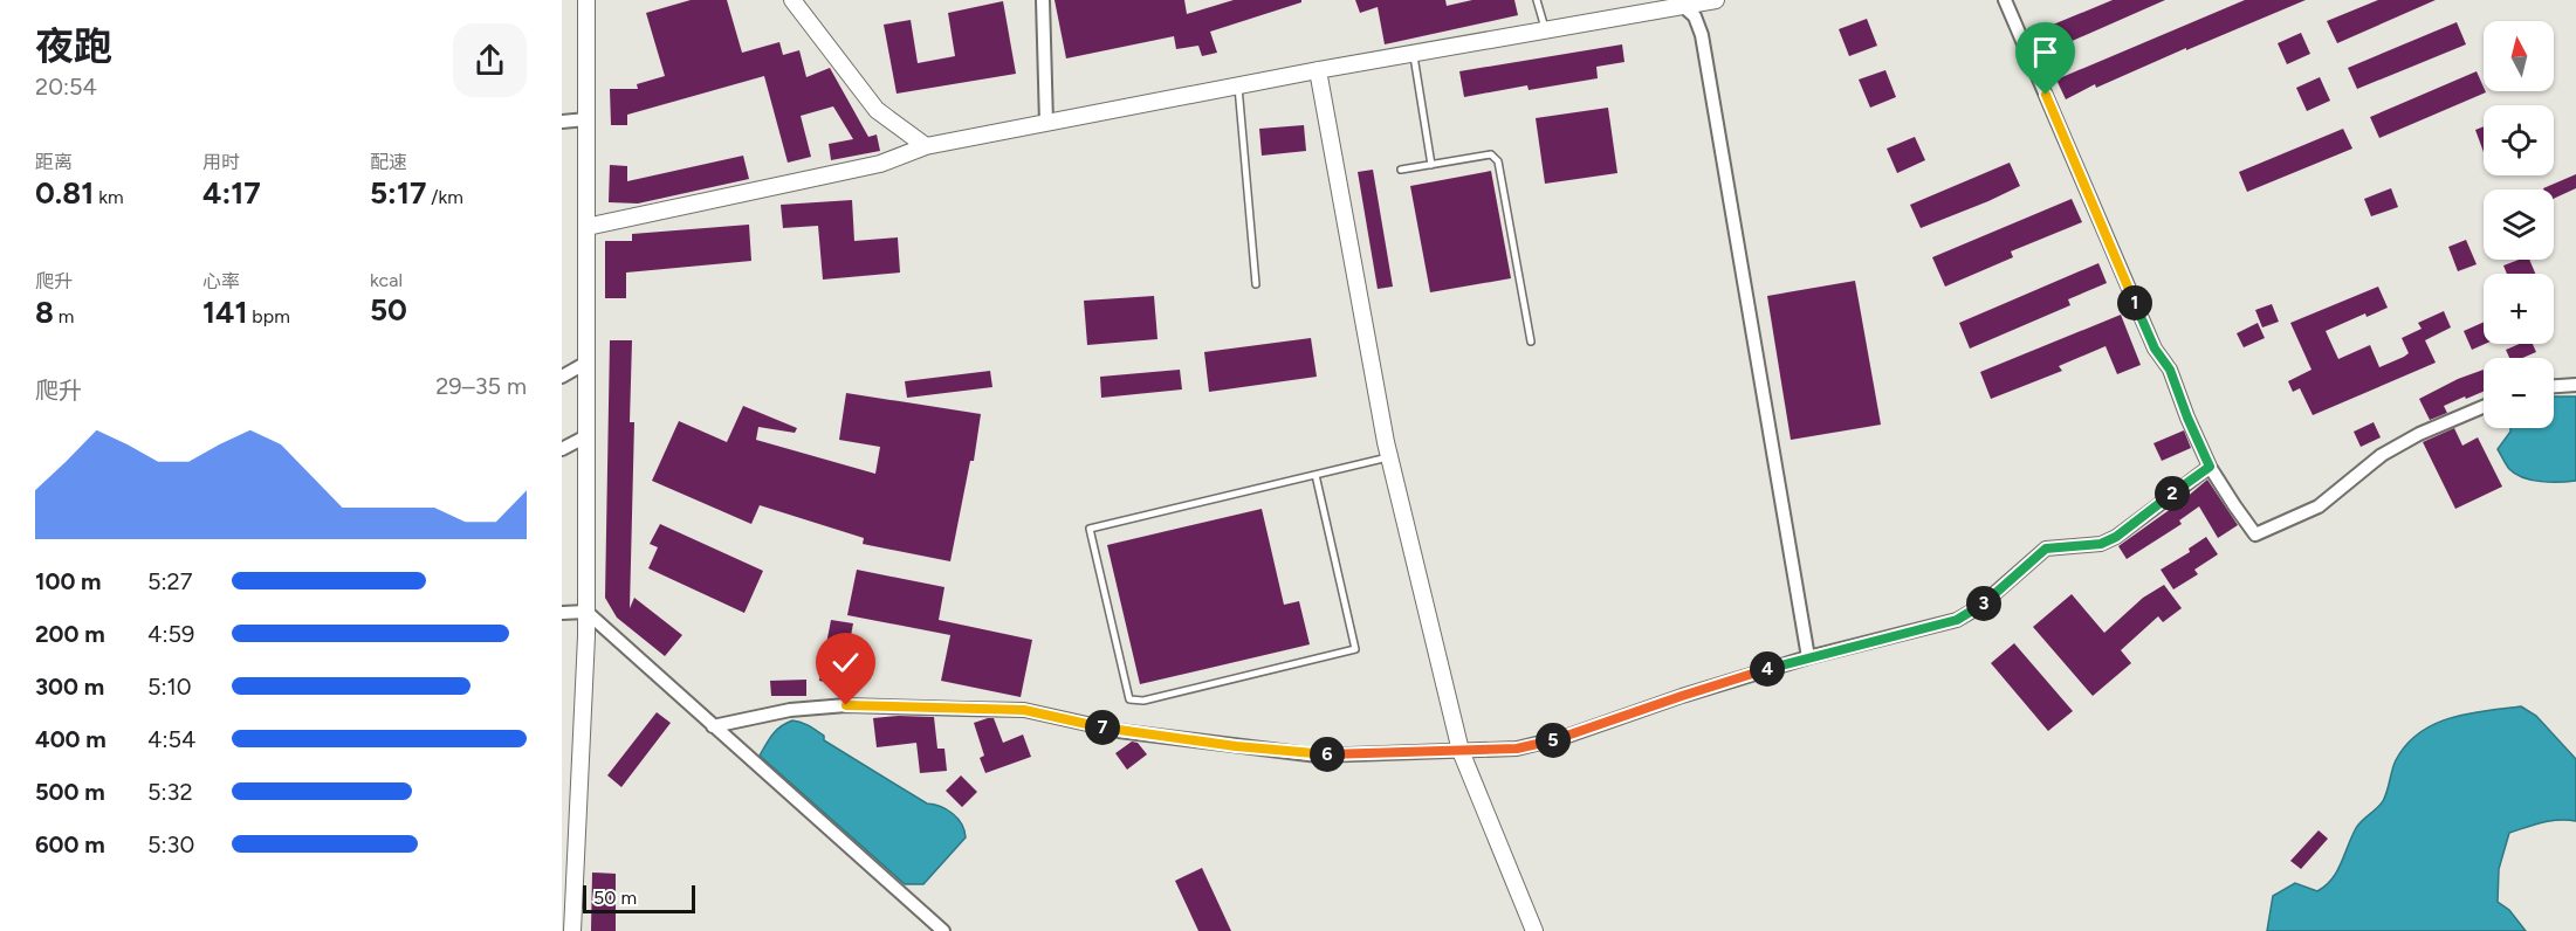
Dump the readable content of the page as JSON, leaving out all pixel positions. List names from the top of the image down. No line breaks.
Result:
{"scale_bar":"50 m","north":"top","page":{"heading":["夜跑","20:54"],"map_buttons":["+","−"],"stats":[["距离","0.81 km"],["用时","4:17"],["配速","5:17 /km"],["爬升","8 m"],["心率","141 bpm"],["kcal","50"]],"pins":["1","2","3","4","7","5","6"],"chart":["爬升","29–35 m"],"list":[{"name":"100 m","note":"5:27"},{"name":"200 m","note":"4:59"},{"name":"300 m","note":"5:10"},{"name":"400 m","note":"4:54"},{"name":"500 m","note":"5:32"},{"name":"600 m","note":"5:30"}],"scale":"50 m"}}
